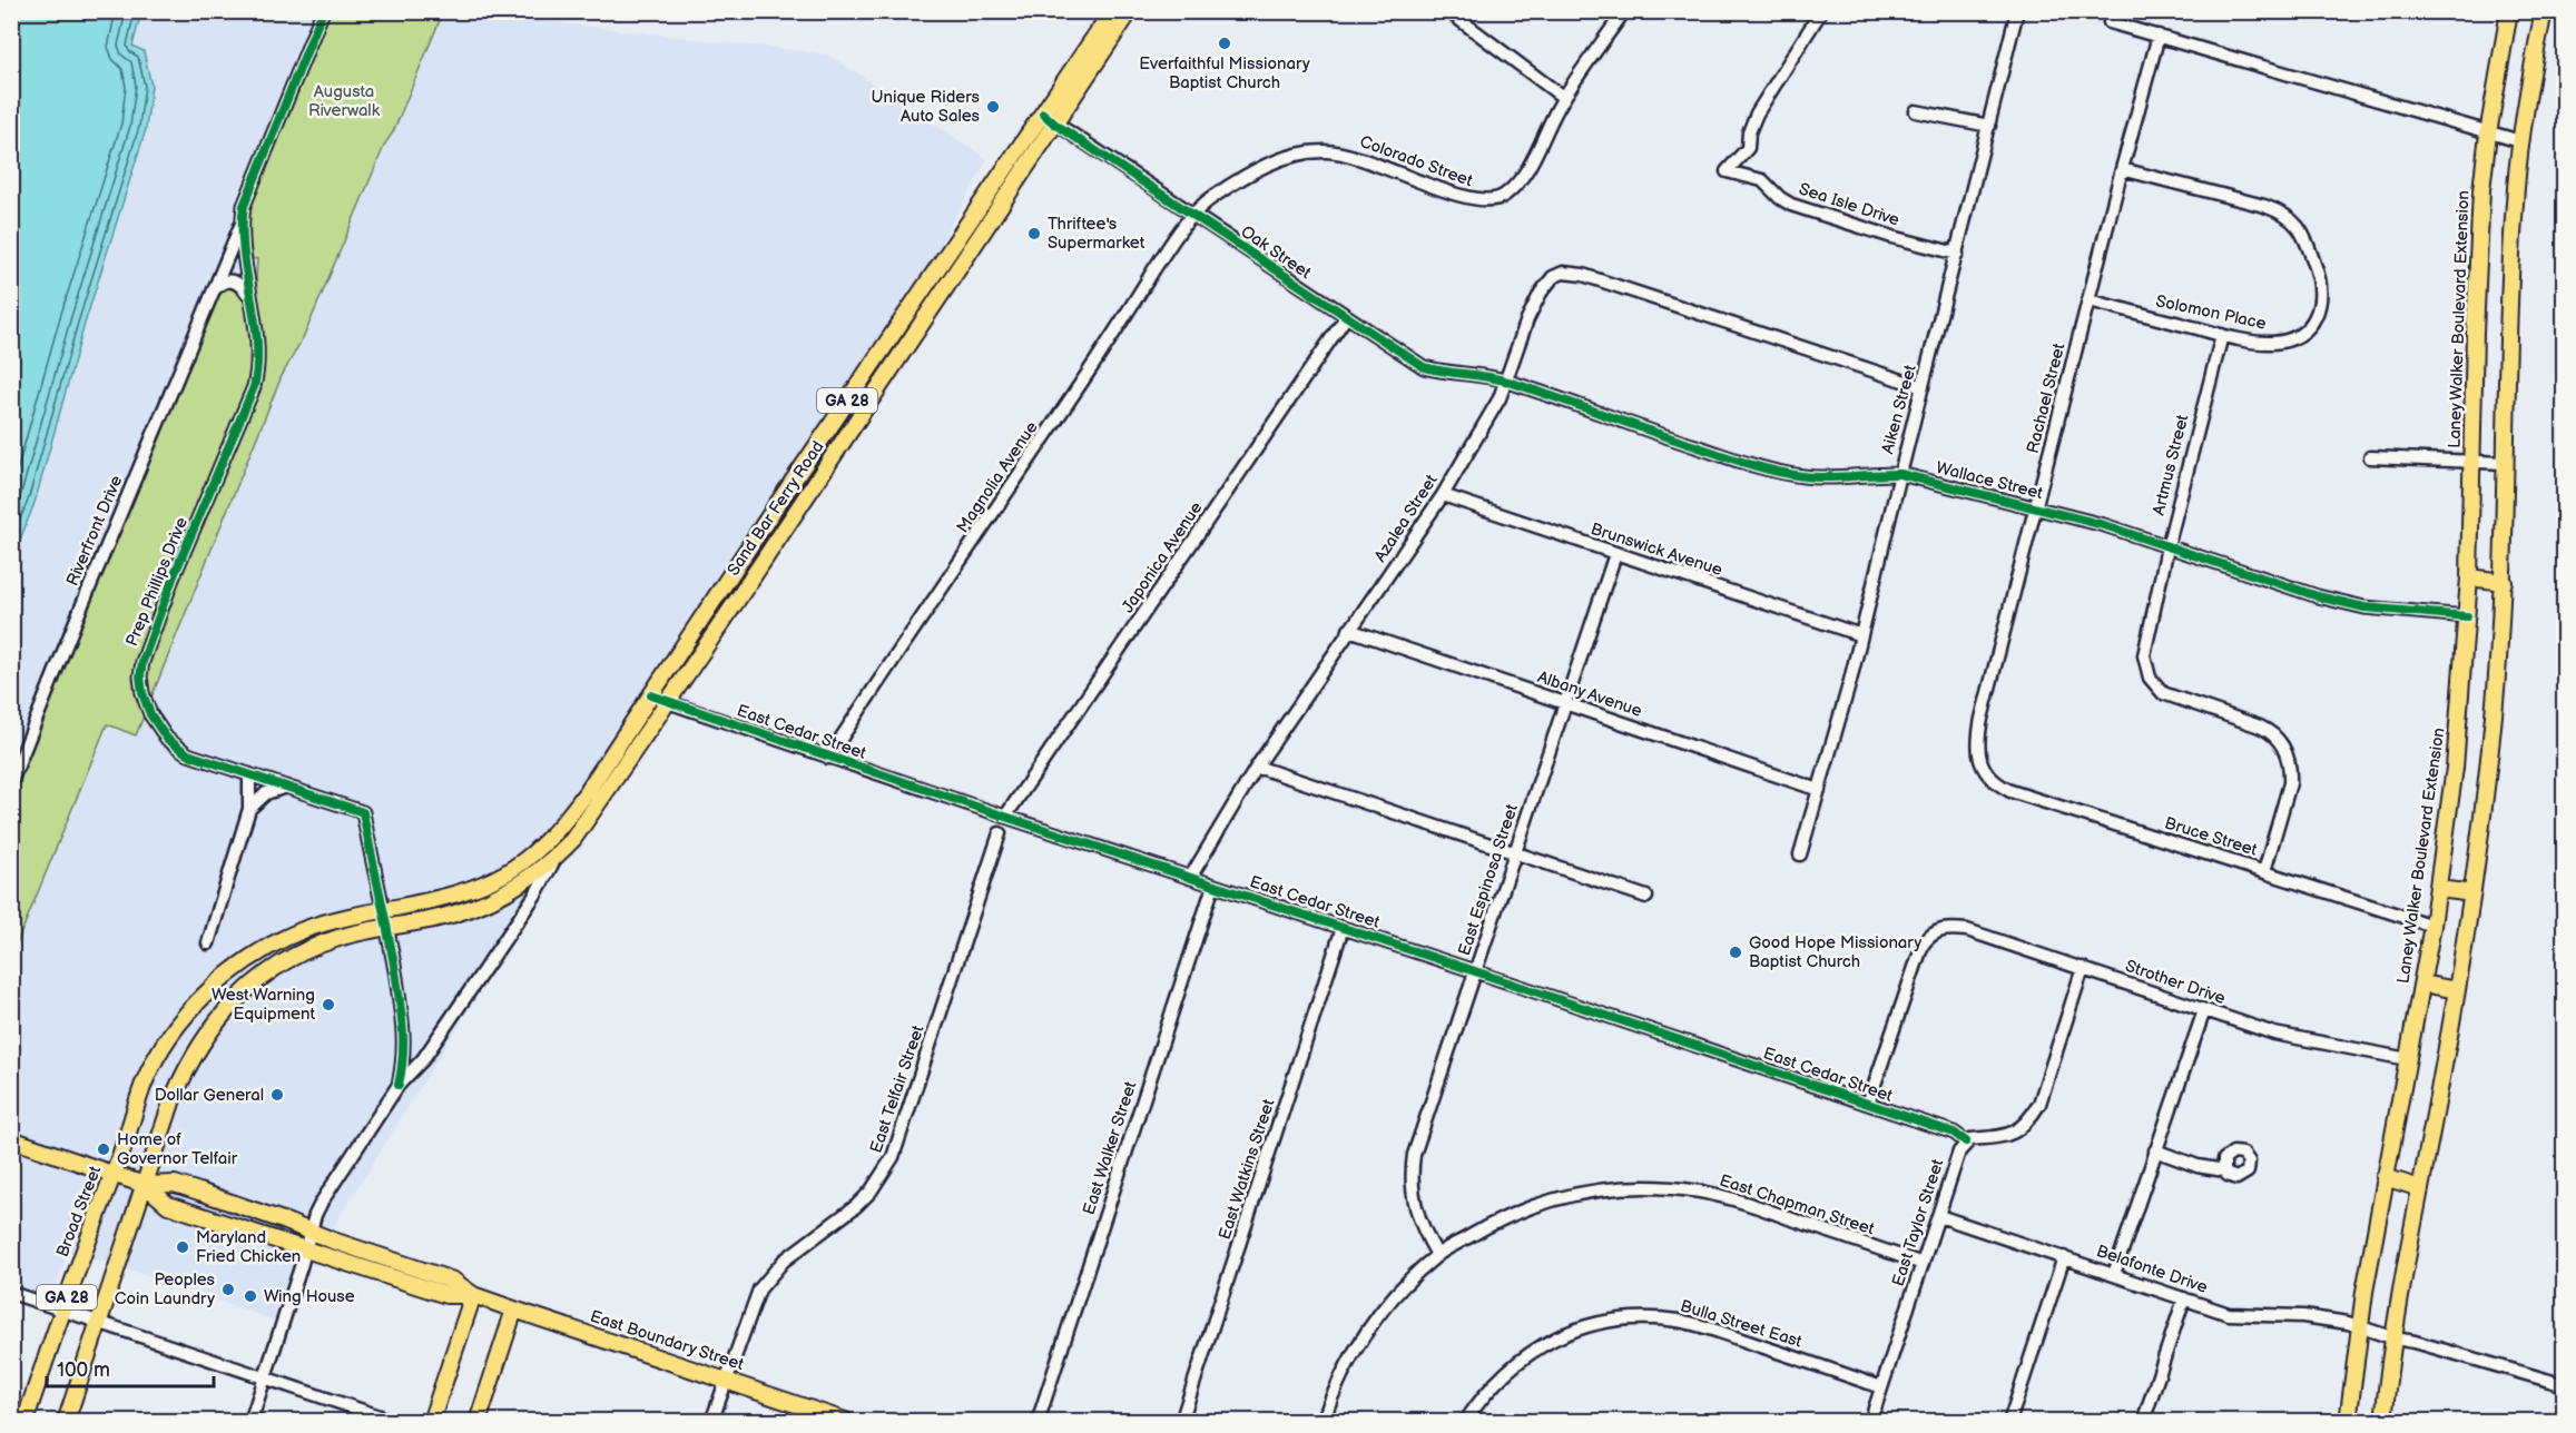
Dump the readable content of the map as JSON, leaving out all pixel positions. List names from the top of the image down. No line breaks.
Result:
{"streets":{"main road":["Laney Walker Boulevard Extension","GA 28","Sand Bar Ferry Road","Broad Street","East Boundary Street"],"street":["Colorado Street","Sea Isle Drive","Oak Street","Solomon Place","Rachael Street","Aiken Street","Artmus Street","Magnolia Avenue","Wallace Street","Azalea Street","Riverfront Drive","Brunswick Avenue","Japonica Avenue","Prep Phillips Drive","Albany Avenue","East Cedar Street","Bruce Street","East Espinosa Street","Strother Drive","East Telfair Street","East Walker Street","East Watkins Street","East Chapman Street","East Taylor Street","Belafonte Drive","Bulla Street East"]},"crossings":[["Colorado Street","Oak Street"],["Colorado Street","Magnolia Avenue"],["Sea Isle Drive","Aiken Street"],["Oak Street","Magnolia Avenue"],["Oak Street","Wallace Street"],["Oak Street","Sand Bar Ferry Road"],["Oak Street","Azalea Street"],["Oak Street","Japonica Avenue"],["Solomon Place","Rachael Street"],["Solomon Place","Artmus Street"],["Laney Walker Boulevard Extension","Wallace Street"],["Laney Walker Boulevard Extension","Bruce Street"],["Laney Walker Boulevard Extension","Strother Drive"],["Laney Walker Boulevard Extension","Belafonte Drive"],["Rachael Street","Wallace Street"],["Rachael Street","Bruce Street"],["GA 28","Sand Bar Ferry Road"],["GA 28","Prep Phillips Drive"],["GA 28","East Boundary Street"],["Aiken Street","Wallace Street"],["Aiken Street","Azalea Street"],["Aiken Street","Brunswick Avenue"],["Aiken Street","Albany Avenue"],["Artmus Street","Wallace Street"],["Artmus Street","Bruce Street"],["Magnolia Avenue","East Cedar Street"],["Wallace Street","Azalea Street"],["Sand Bar Ferry Road","East Cedar Street"],["Sand Bar Ferry Road","Broad Street"],["Azalea Street","Brunswick Avenue"],["Azalea Street","Albany Avenue"],["Azalea Street","East Cedar Street"],["Riverfront Drive","Prep Phillips Drive"],["Brunswick Avenue","East Espinosa Street"],["Japonica Avenue","East Cedar Street"],["Prep Phillips Drive","Broad Street"],["Albany Avenue","East Espinosa Street"],["East Cedar Street","East Espinosa Street"],["East Cedar Street","Strother Drive"],["East Cedar Street","East Walker Street"],["East Cedar Street","East Watkins Street"],["East Cedar Street","East Taylor Street"],["East Espinosa Street","East Chapman Street"],["East Telfair Street","East Boundary Street"],["East Chapman Street","East Taylor Street"],["Broad Street","East Boundary Street"],["East Taylor Street","Belafonte Drive"],["East Taylor Street","Bulla Street East"]],"parks":["Augusta Riverwalk"],"places":["Everfaithful Missionary Baptist Church","Unique Riders Auto Sales","Thriftee's Supermarket","Good Hope Missionary Baptist Church","West Warning Equipment","Dollar General","Home of Governor Telfair","Maryland Fried Chicken","Peoples Coin Laundry","Wing House"],"scale_bar":"100 m"}
